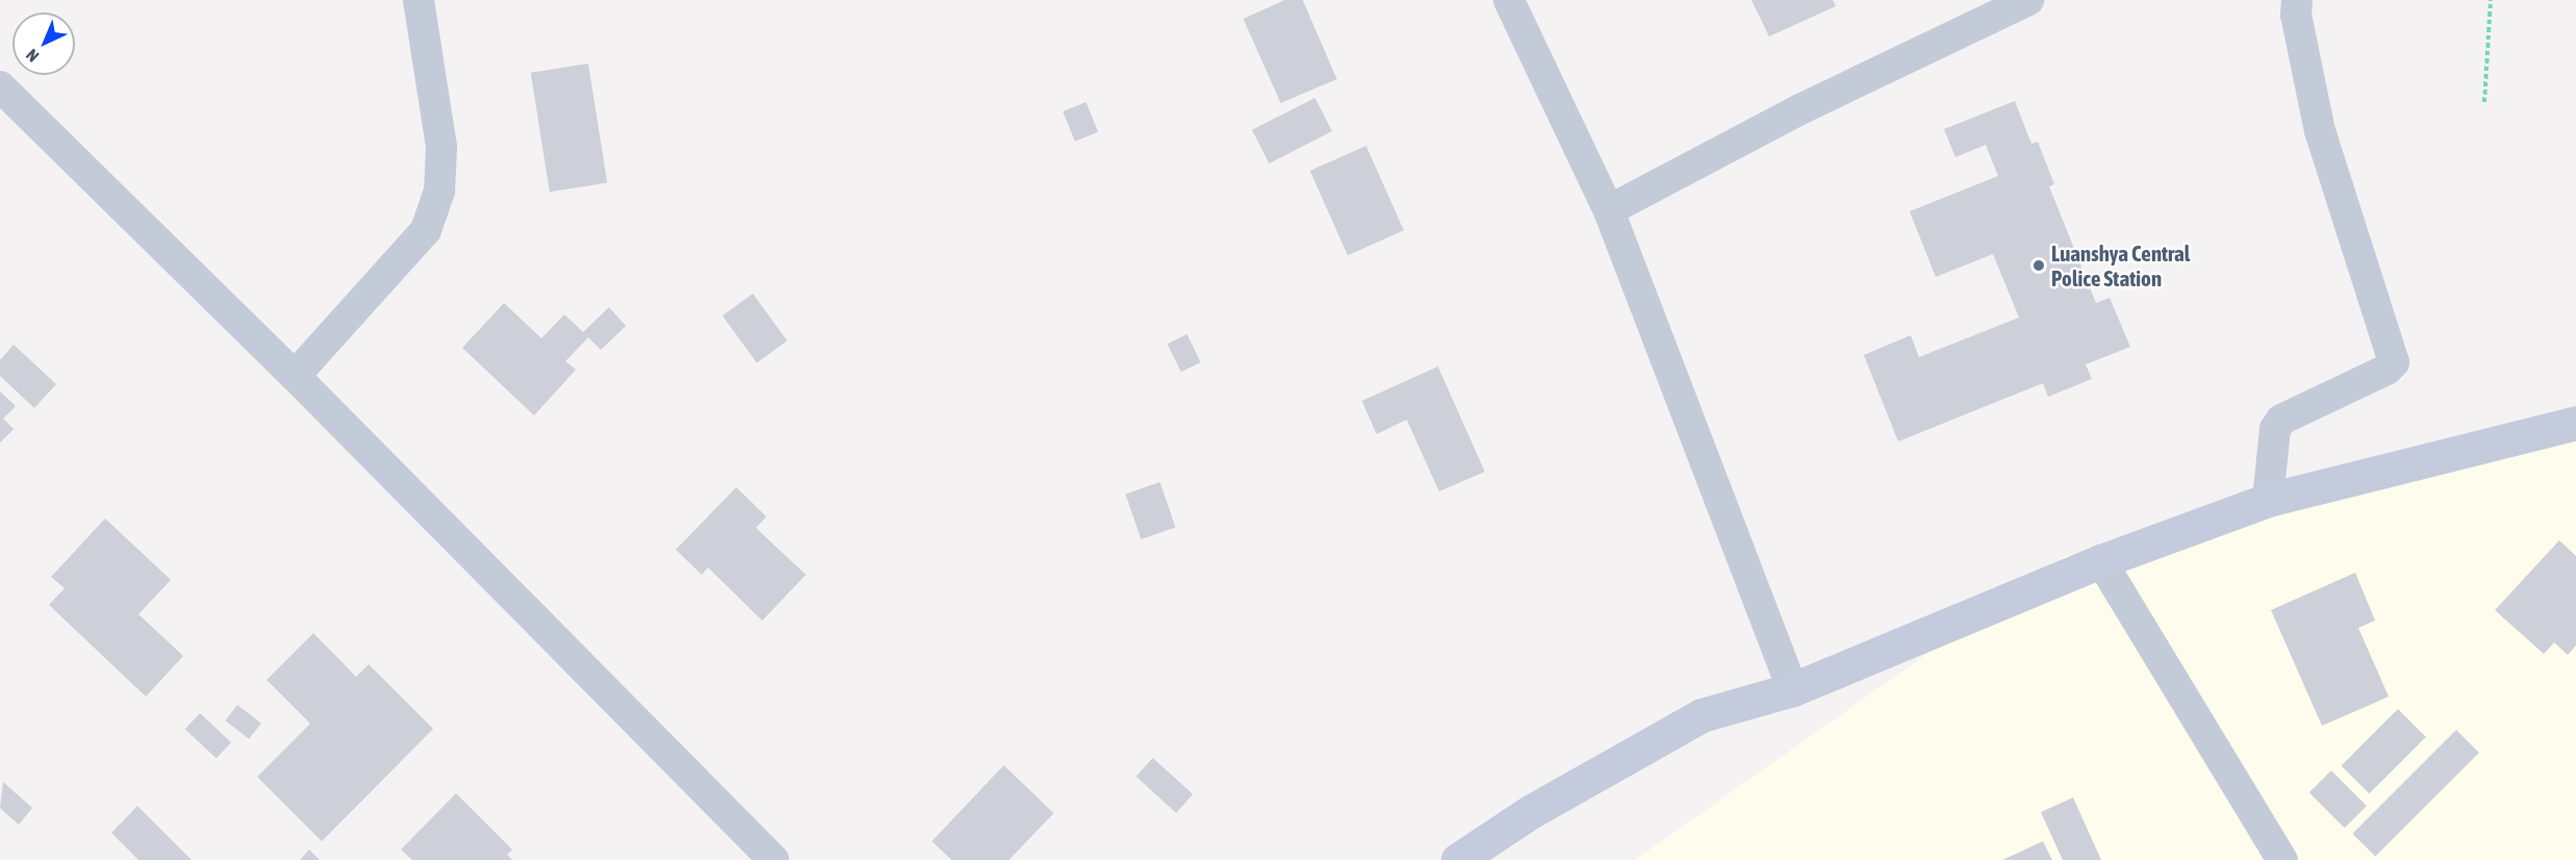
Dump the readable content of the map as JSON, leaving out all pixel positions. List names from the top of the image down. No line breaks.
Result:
{"places":["Luanshya Central Police Station"],"north":"bottom left"}
